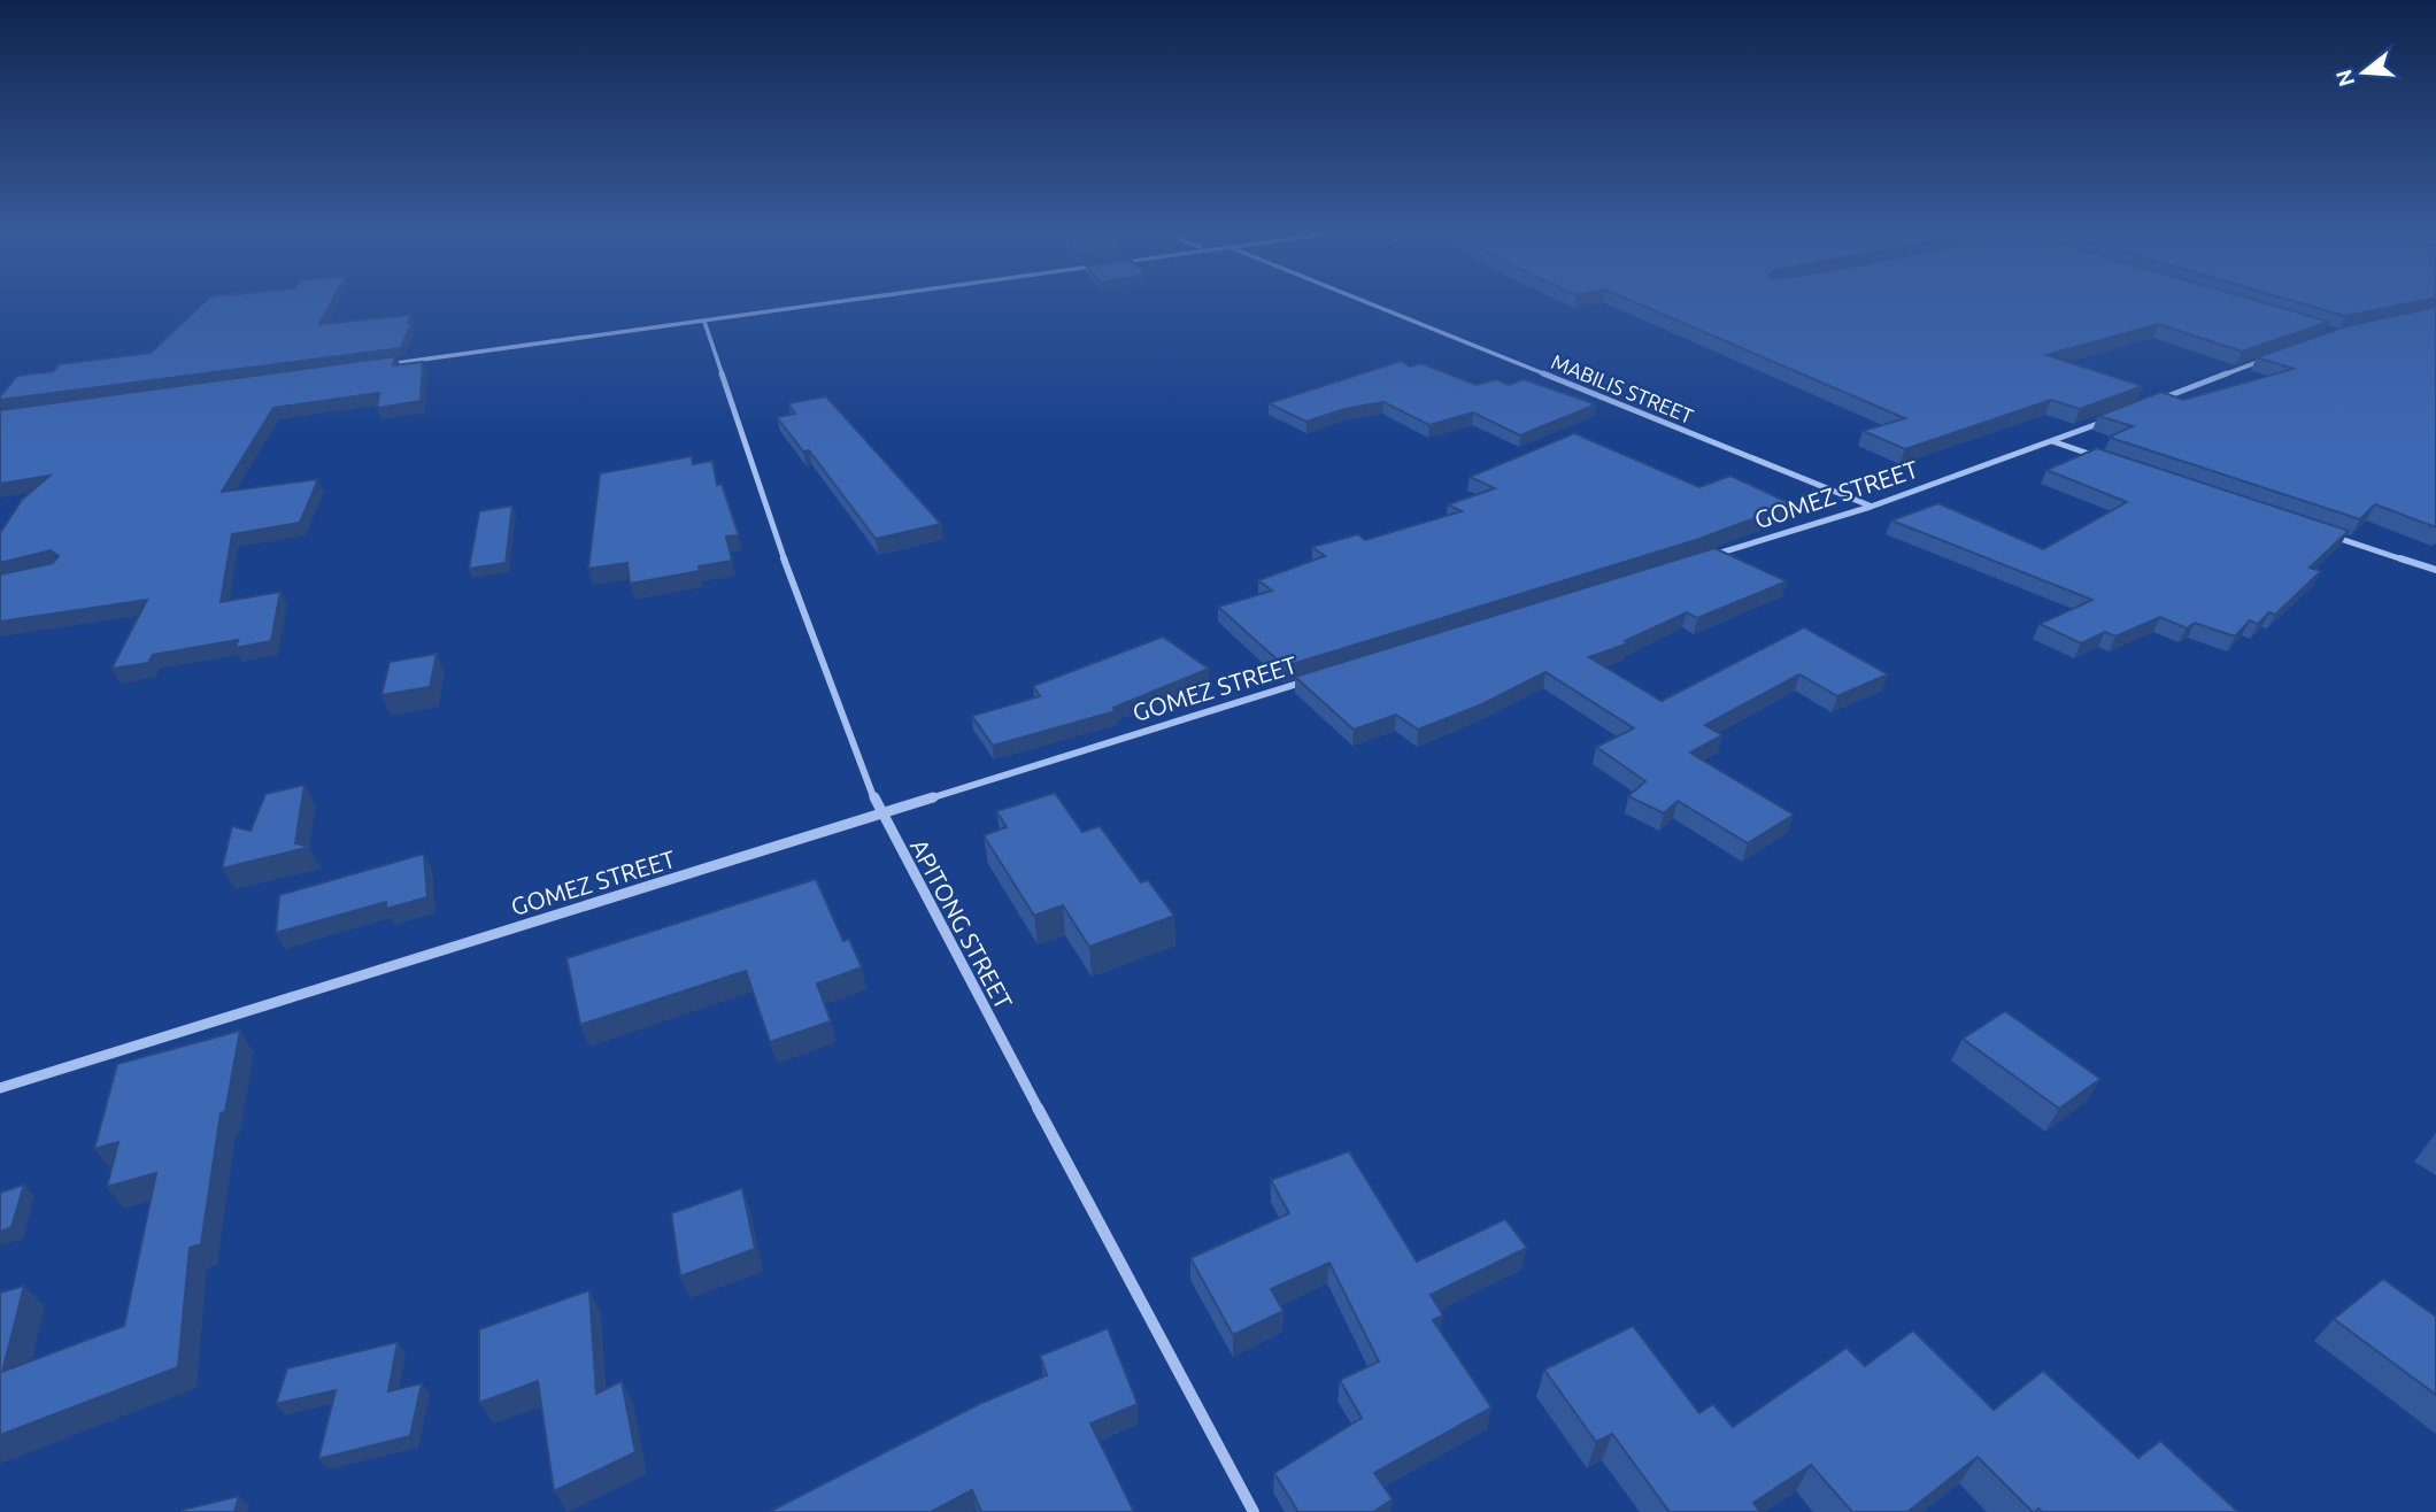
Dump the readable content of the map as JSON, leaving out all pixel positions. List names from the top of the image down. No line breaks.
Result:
{"streets":{"street":["MABILIS STREET","GOMEZ STREET","APITONG STREET"]},"crossings":[["MABILIS STREET","GOMEZ STREET"],["GOMEZ STREET","APITONG STREET"]],"north":"left"}
